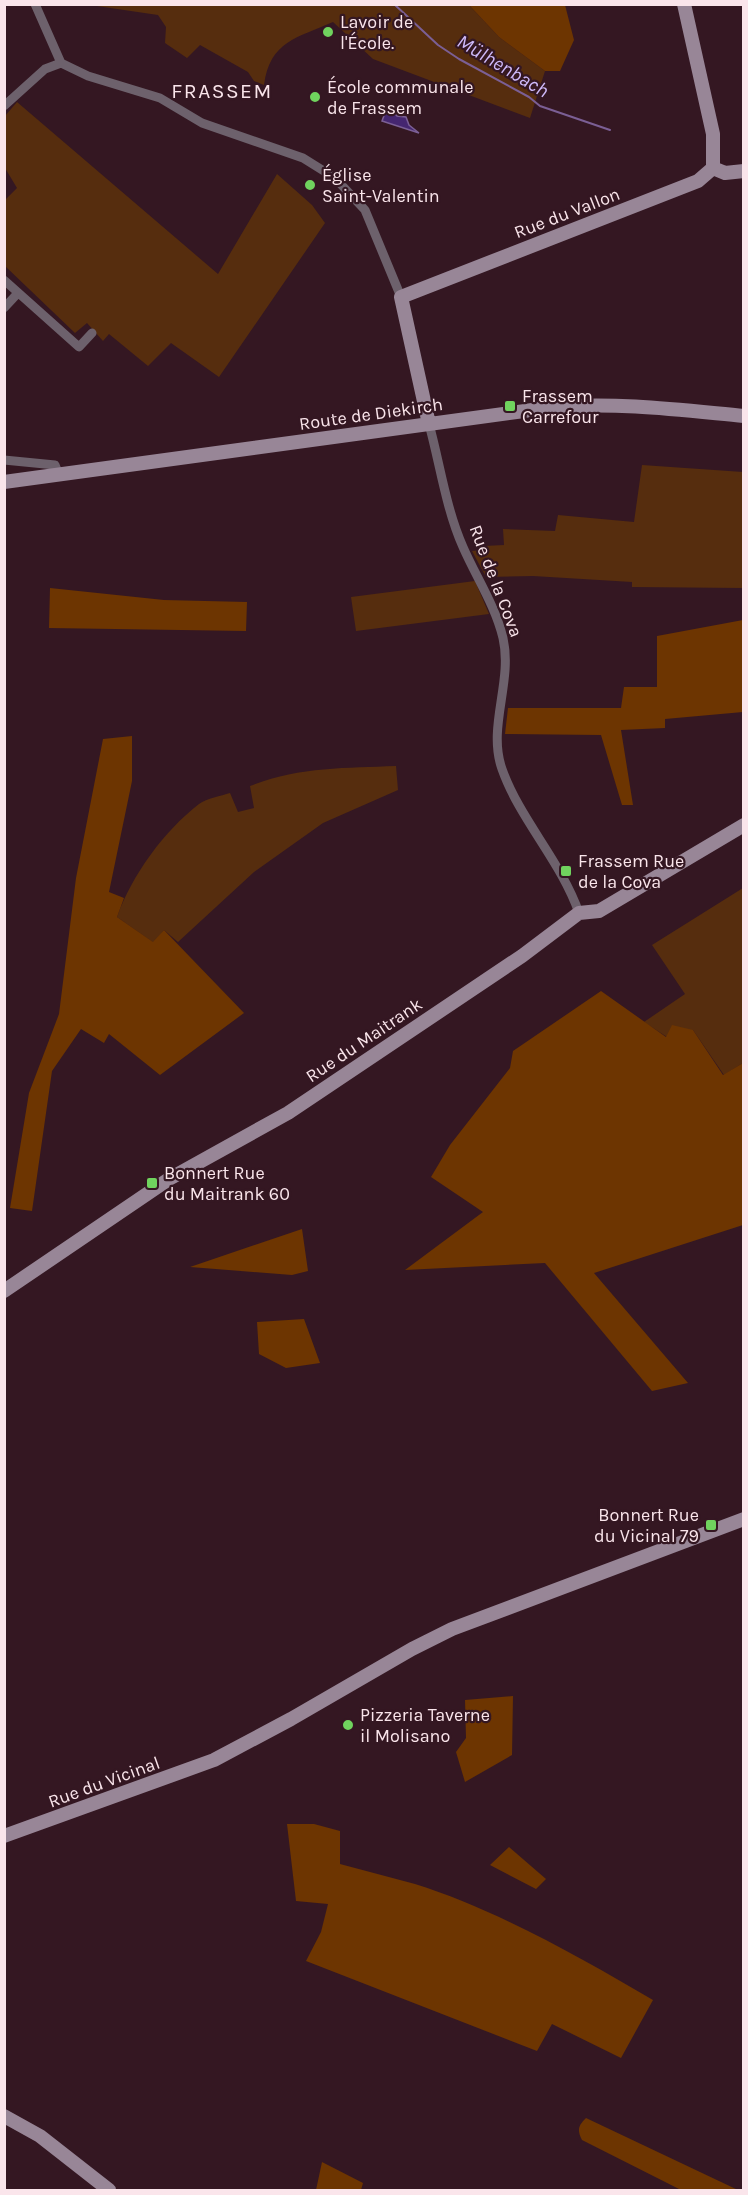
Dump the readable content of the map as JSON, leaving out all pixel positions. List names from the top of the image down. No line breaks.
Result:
{"streets":{"street":["Rue du Vallon","Route de Diekirch","Rue de la Cova","Rue du Maitrank","Rue du Vicinal"]},"crossings":[["Route de Diekirch","Rue de la Cova"],["Rue de la Cova","Rue du Maitrank"]],"districts":["FRASSEM"],"water":["Mülhenbach"],"places":{"other":["Lavoir de l'École.","École communale de Frassem","Église Saint-Valentin","Pizzeria Taverne il Molisano"],"transit":["Frassem Carrefour","Frassem Rue de la Cova","Bonnert Rue du Maitrank 60","Bonnert Rue du Vicinal 79"]}}
